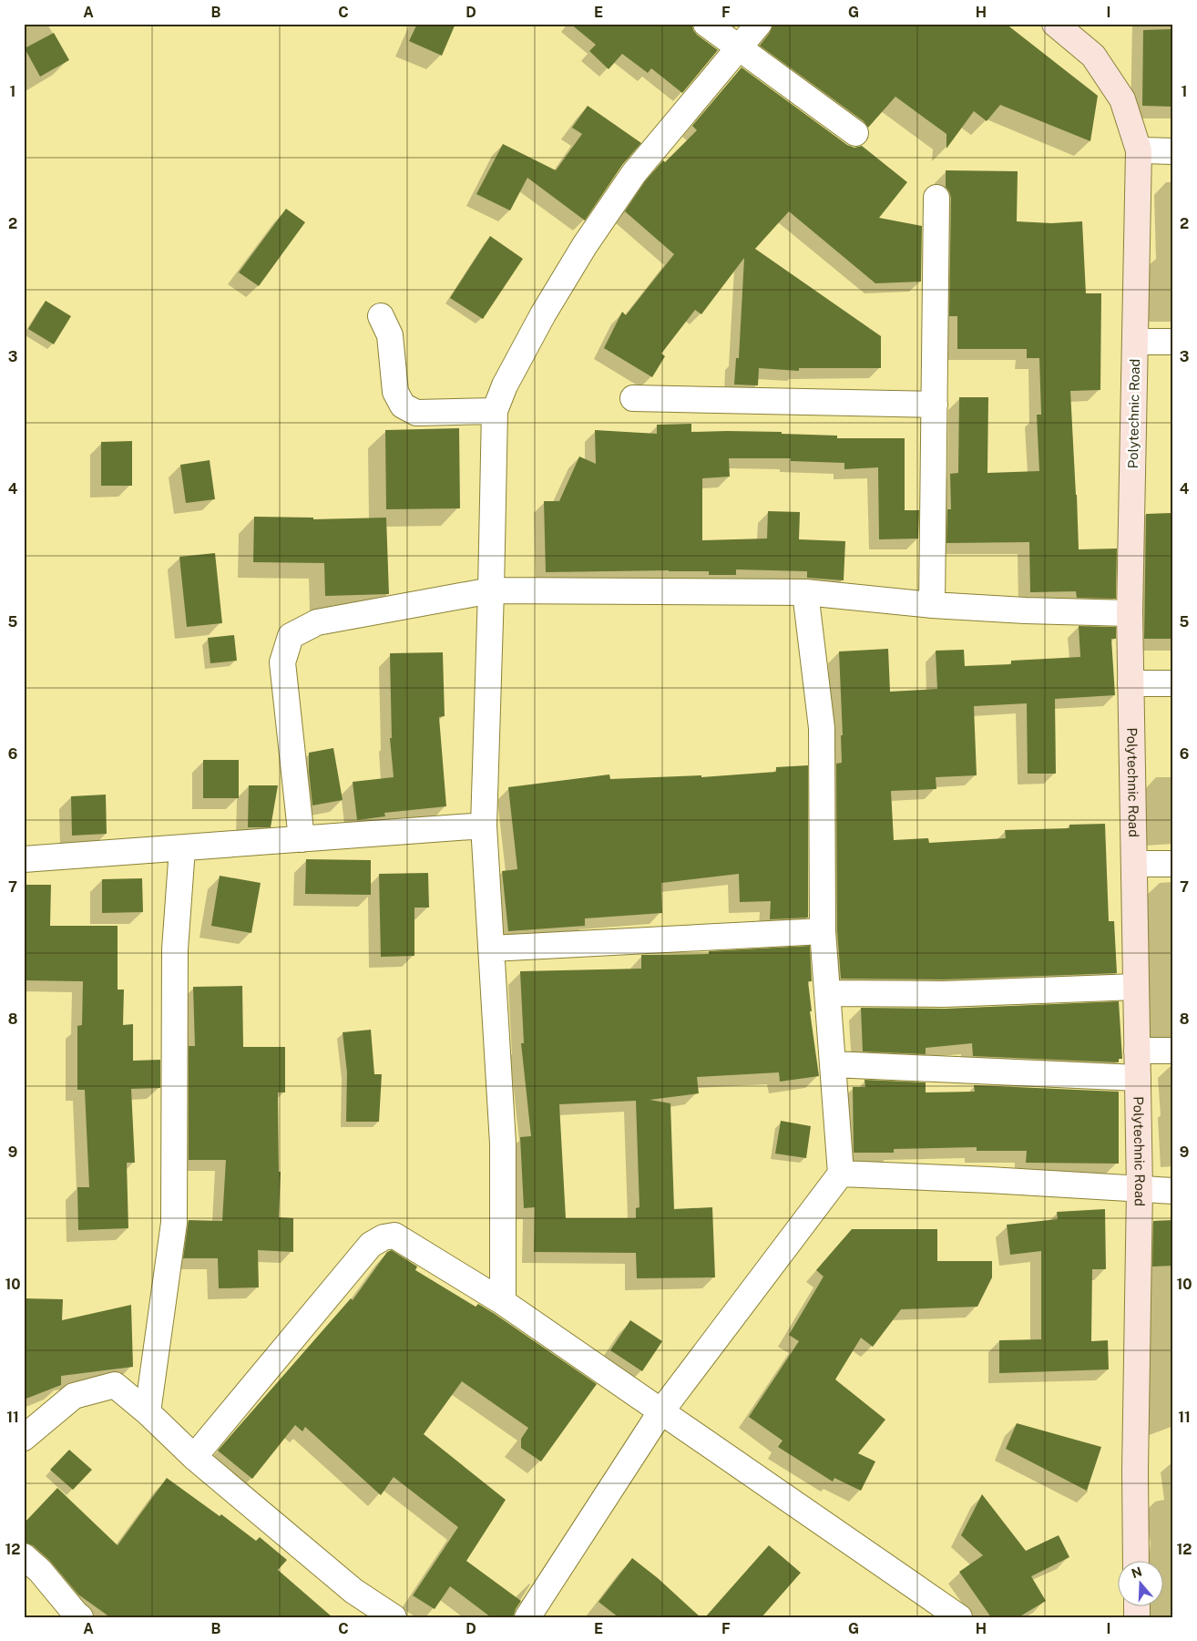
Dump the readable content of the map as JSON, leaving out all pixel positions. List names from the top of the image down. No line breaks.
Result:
{"streets":{"street":["Polytechnic Road"]},"north":"top","grid":{"columns":["A","B","C","D","E","F","G","H","I"],"rows":["1","2","3","4","5","6","7","8","9","10","11","12"]}}
